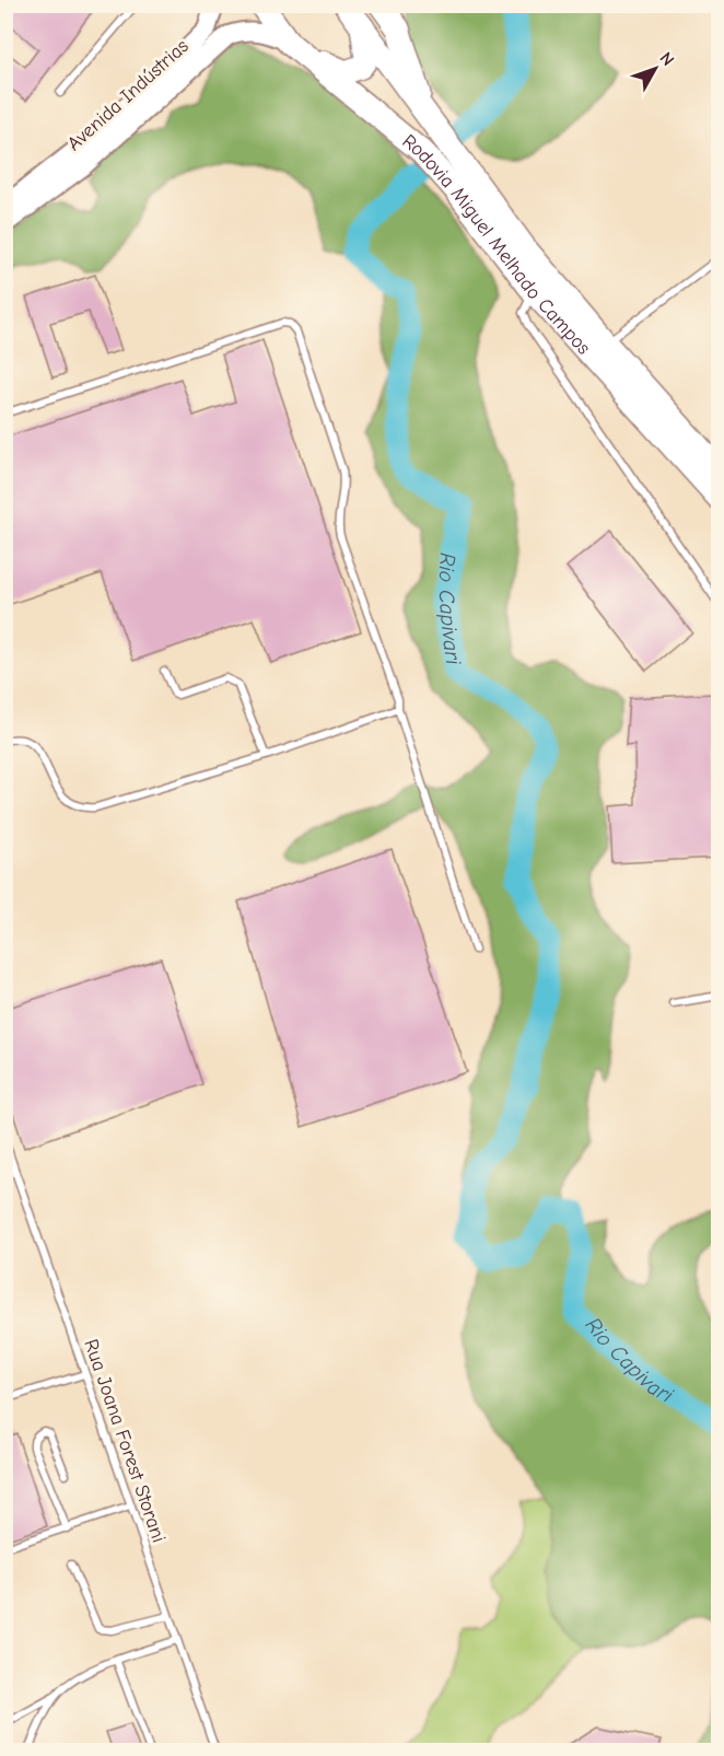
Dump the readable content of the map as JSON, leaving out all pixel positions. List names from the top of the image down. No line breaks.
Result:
{"streets":{"highway":["Rodovia Miguel Melhado Campos"],"street":["Avenida Indústrias"],"lane":["Rua Joana Forest Storani"]},"crossings":[["Avenida Indústrias","Rodovia Miguel Melhado Campos"]],"water":["Rio Capivari"],"north":"top right"}
